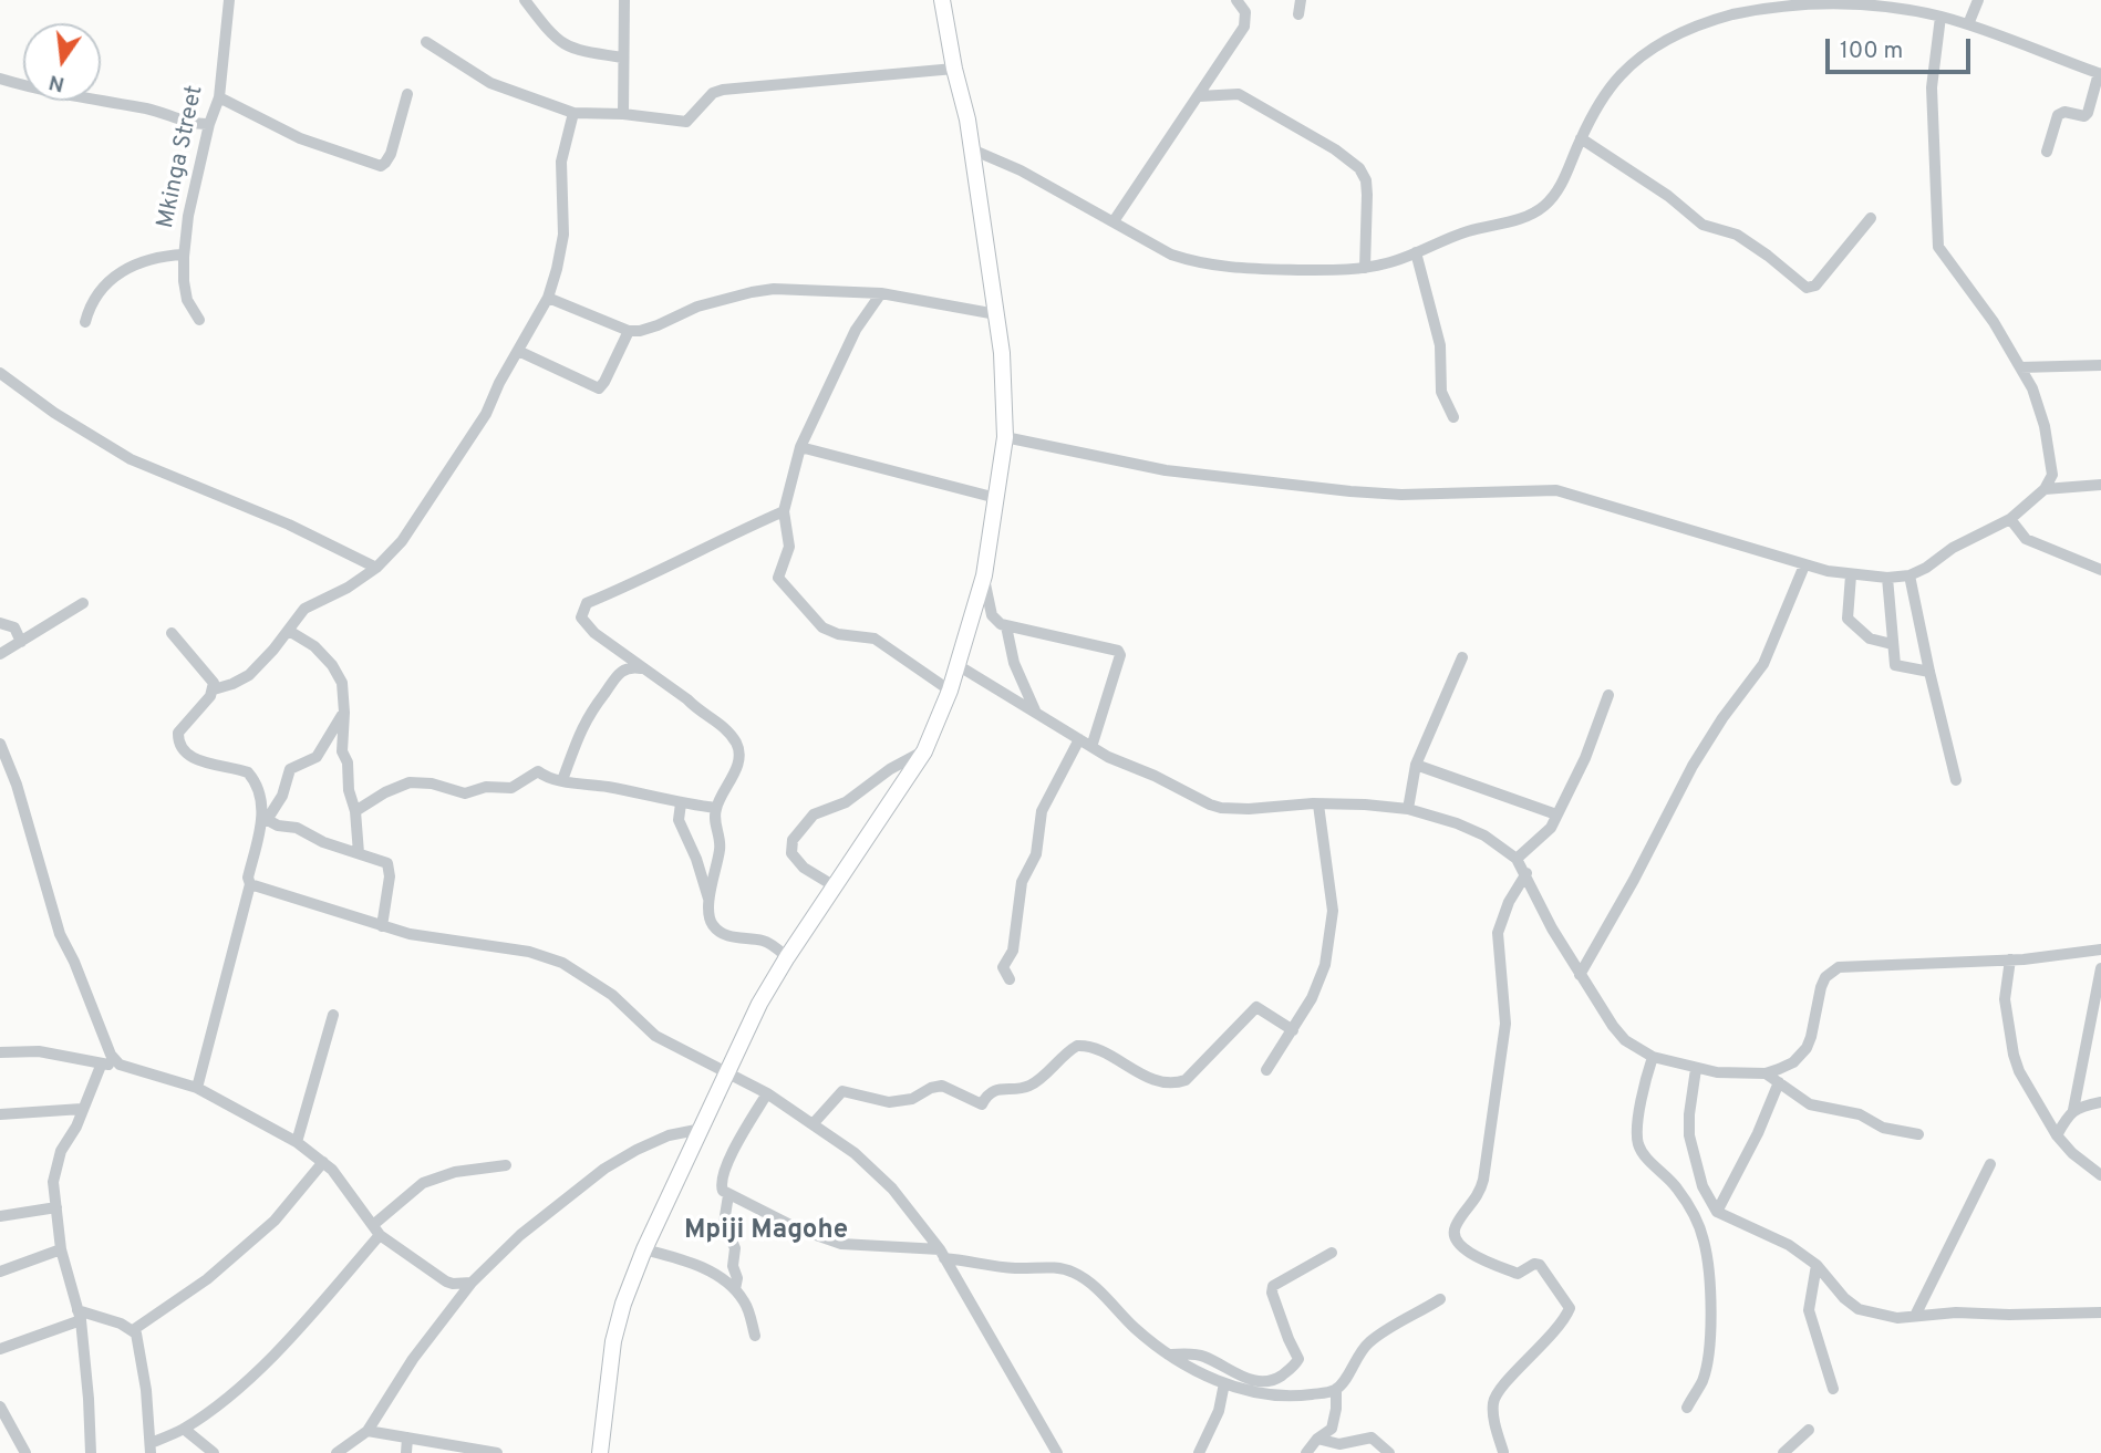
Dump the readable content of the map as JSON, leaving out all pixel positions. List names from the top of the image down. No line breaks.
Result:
{"streets":{"street":["Mkinga Street"]},"districts":["Mpiji Magohe"],"scale_bar":"100 m","north":"bottom"}
